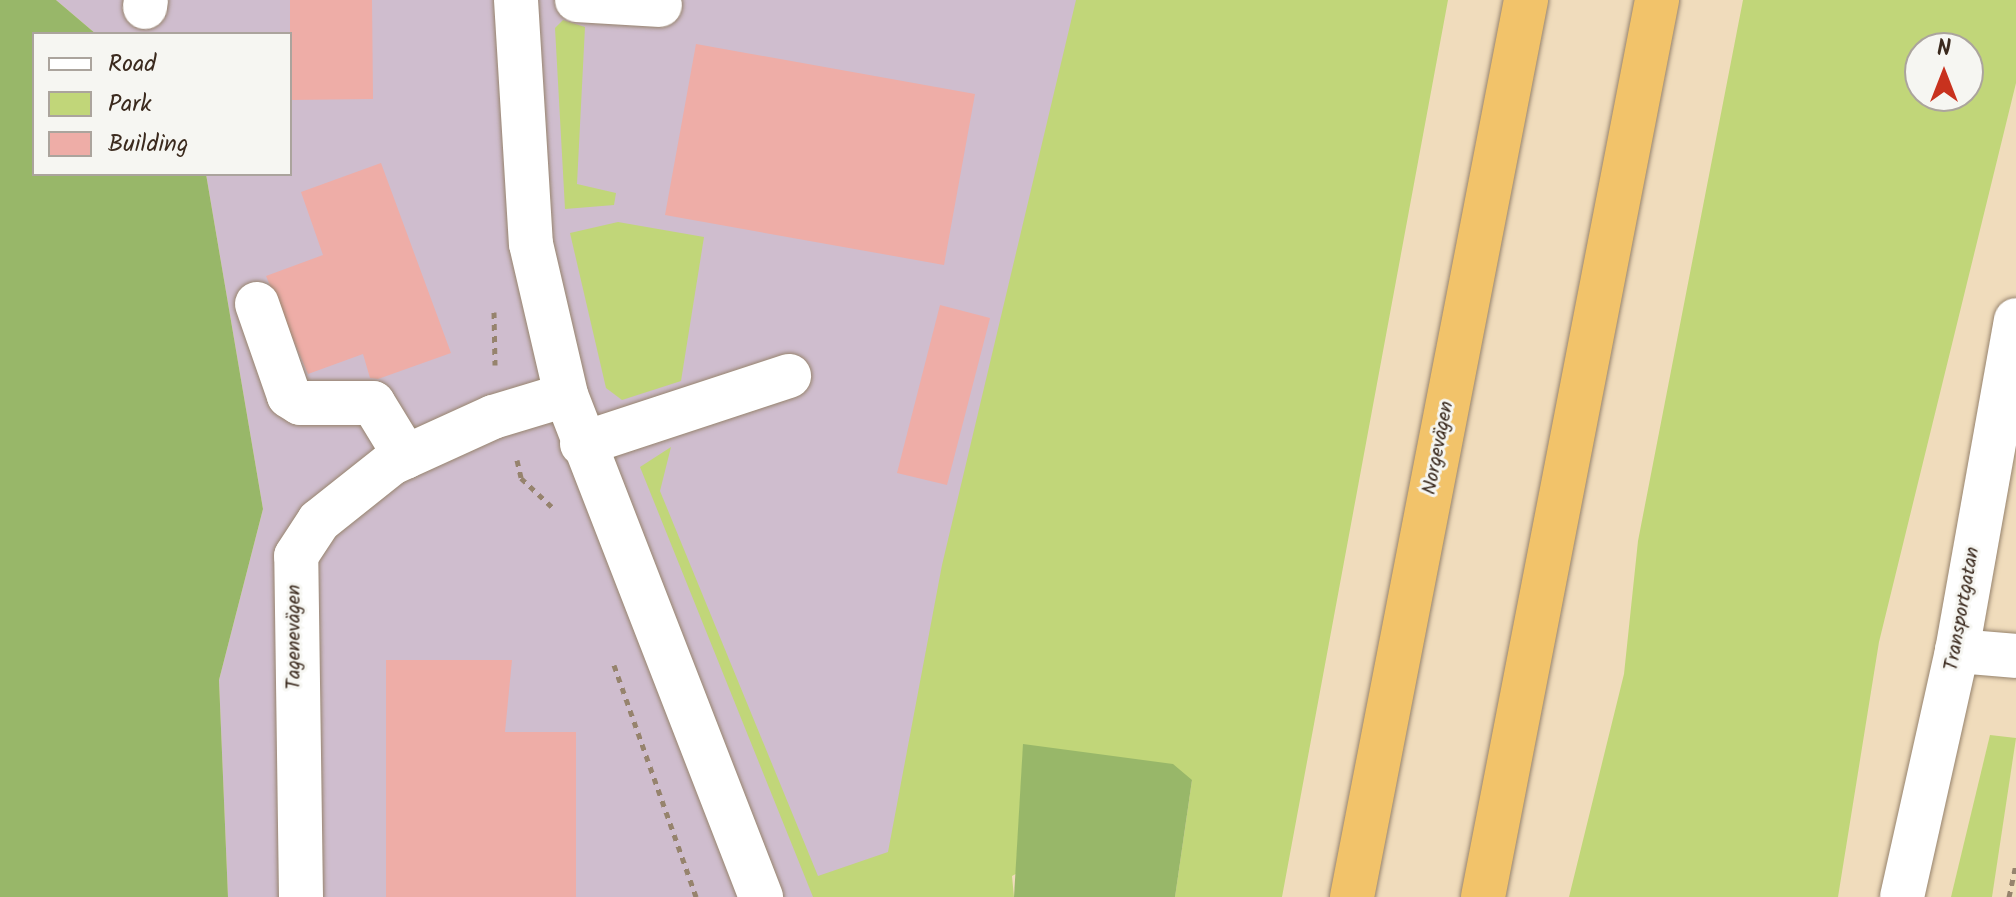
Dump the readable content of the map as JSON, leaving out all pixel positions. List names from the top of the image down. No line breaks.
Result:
{"streets":{"highway":["Norgevägen"],"street":["Transportgatan","Tagenevägen"]},"legend":["Road","Park","Building"],"north":"top"}
